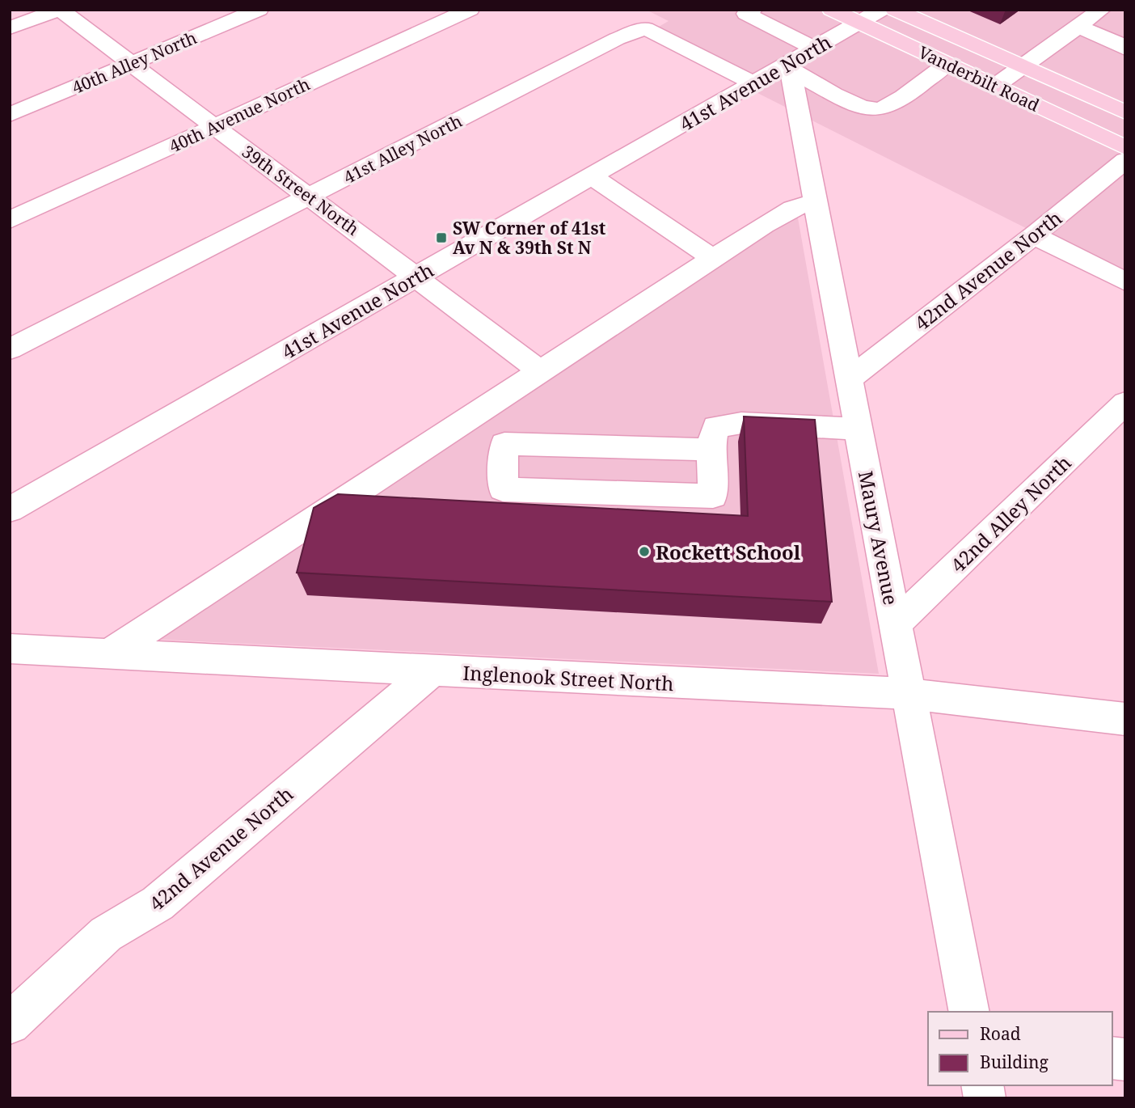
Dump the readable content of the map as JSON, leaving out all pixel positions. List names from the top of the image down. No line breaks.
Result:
{"streets":{"main road":["Vanderbilt Road"],"street":["40th Alley North","41st Avenue North","40th Avenue North","41st Alley North","39th Street North","42nd Avenue North","42nd Alley North","Maury Avenue","Inglenook Street North"]},"crossings":[["40th Alley North","39th Street North"],["Vanderbilt Road","41st Avenue North"],["41st Avenue North","41st Alley North"],["41st Avenue North","39th Street North"],["41st Avenue North","Maury Avenue"],["40th Avenue North","39th Street North"],["41st Alley North","39th Street North"],["42nd Avenue North","Maury Avenue"],["42nd Avenue North","Inglenook Street North"],["42nd Alley North","Maury Avenue"],["Maury Avenue","Inglenook Street North"]],"places":{"transit":["SW Corner of 41st Av N & 39th St N"],"other":["Rockett School"]},"legend":["Road","Building"]}
